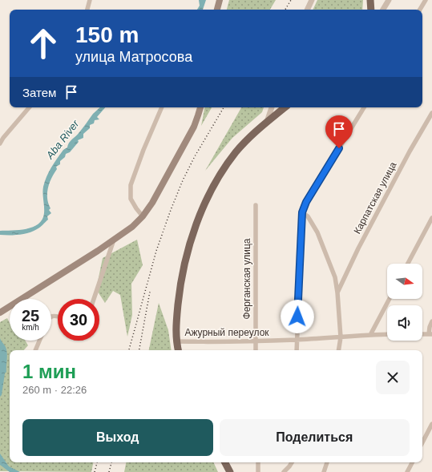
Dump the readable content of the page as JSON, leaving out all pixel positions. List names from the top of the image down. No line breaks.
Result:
{"streets":{"street":["Карпатская улица","Ферганская улица","Ажурный переулок"]},"crossings":[["Карпатская улица","Ажурный переулок"],["Ферганская улица","Ажурный переулок"]],"water":["Aba River"],"north":"right","page":{"turn":["150 m","улица Матросова"],"then":"Затем","speed":"25 km/h","limit":"30","heading":["1 мин","260 m · 22:26"],"buttons":["Выход","Поделиться"]}}
